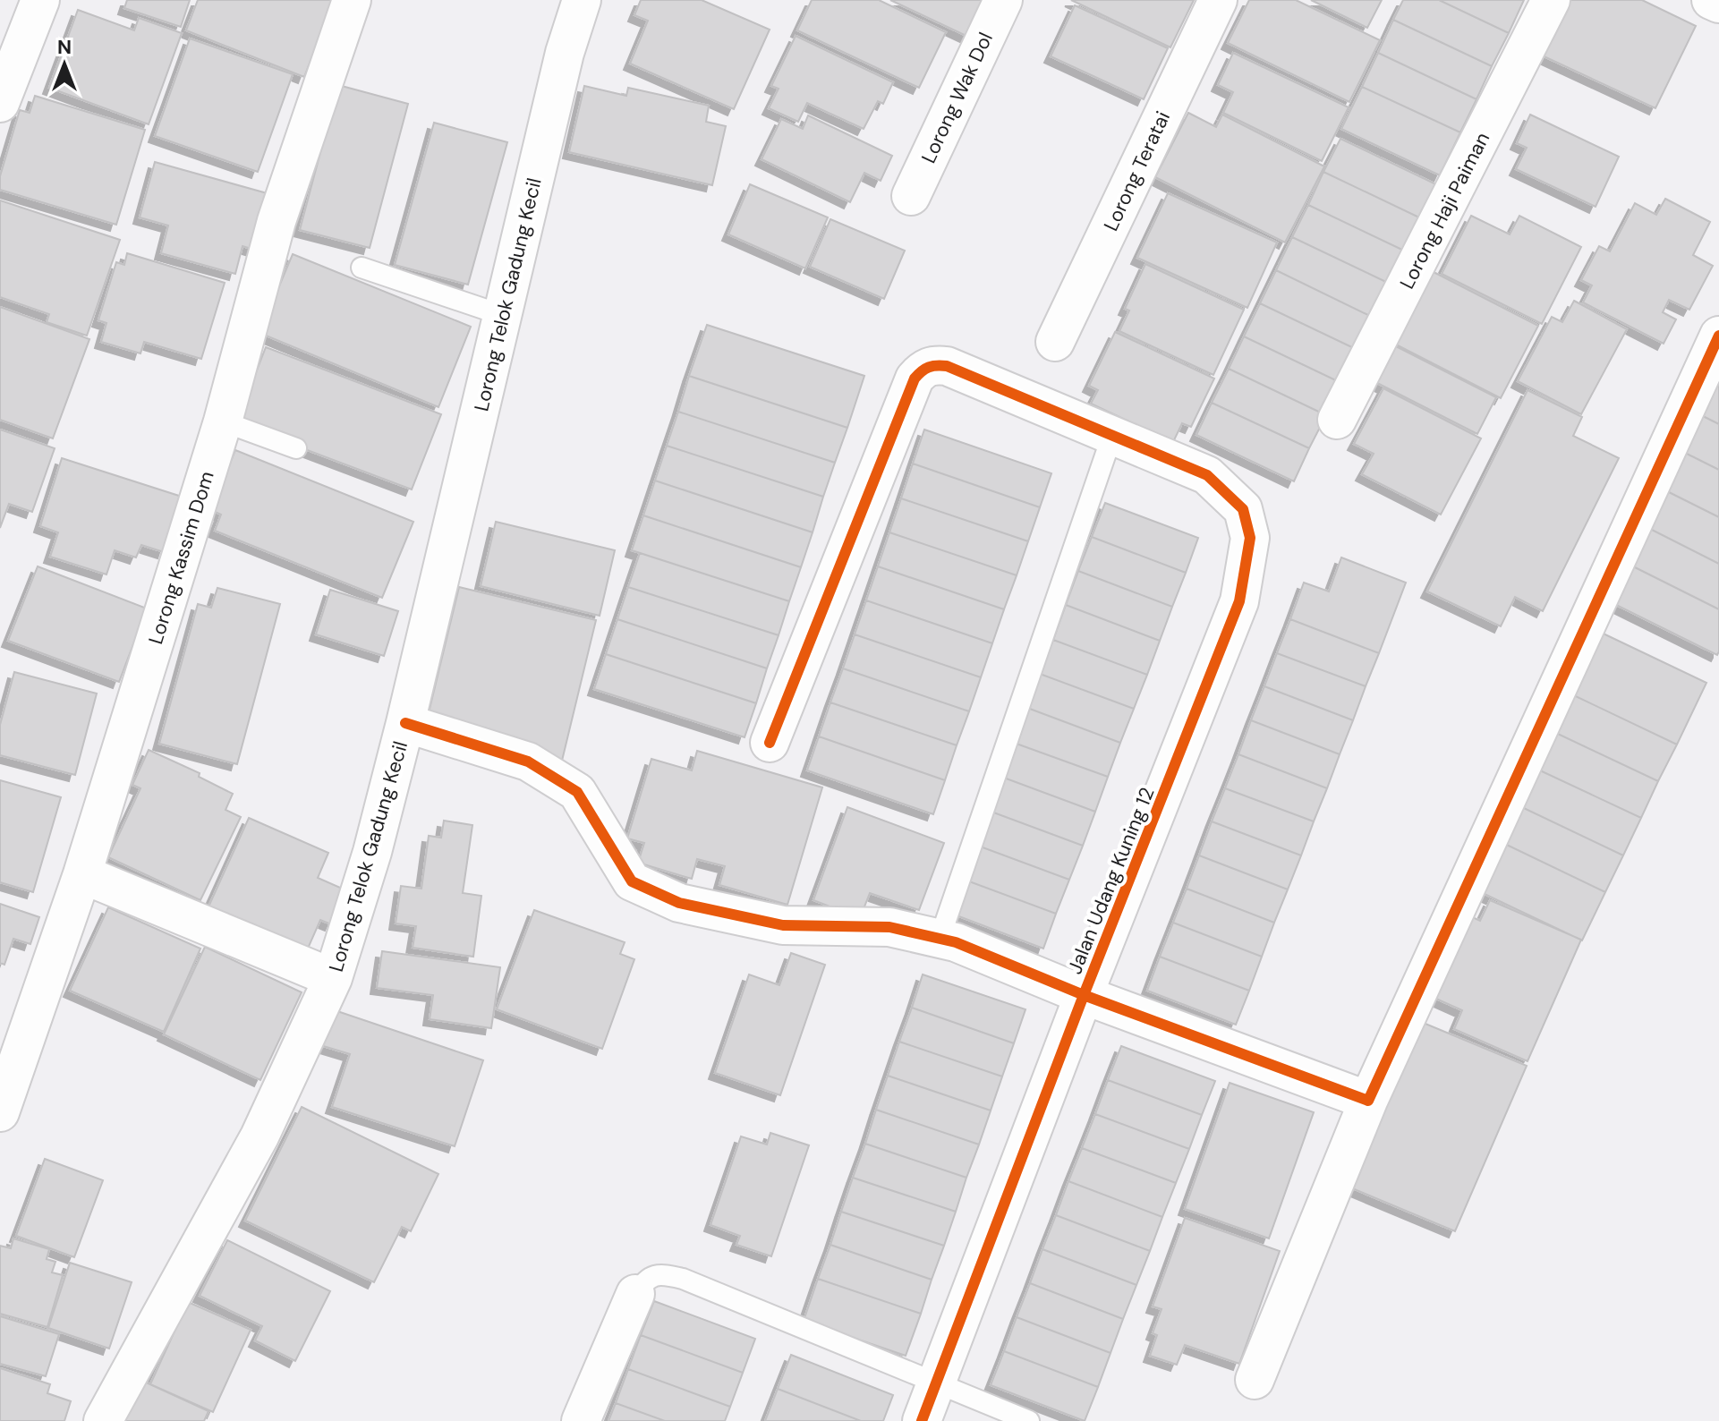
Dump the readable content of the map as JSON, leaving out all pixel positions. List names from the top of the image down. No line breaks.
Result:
{"streets":{"street":["Lorong Wak Dol","Lorong Teratai","Lorong Haji Paiman","Lorong Telok Gadung Kecil","Lorong Kassim Dom","Jalan Udang Kuning 12"]},"north":"top"}
